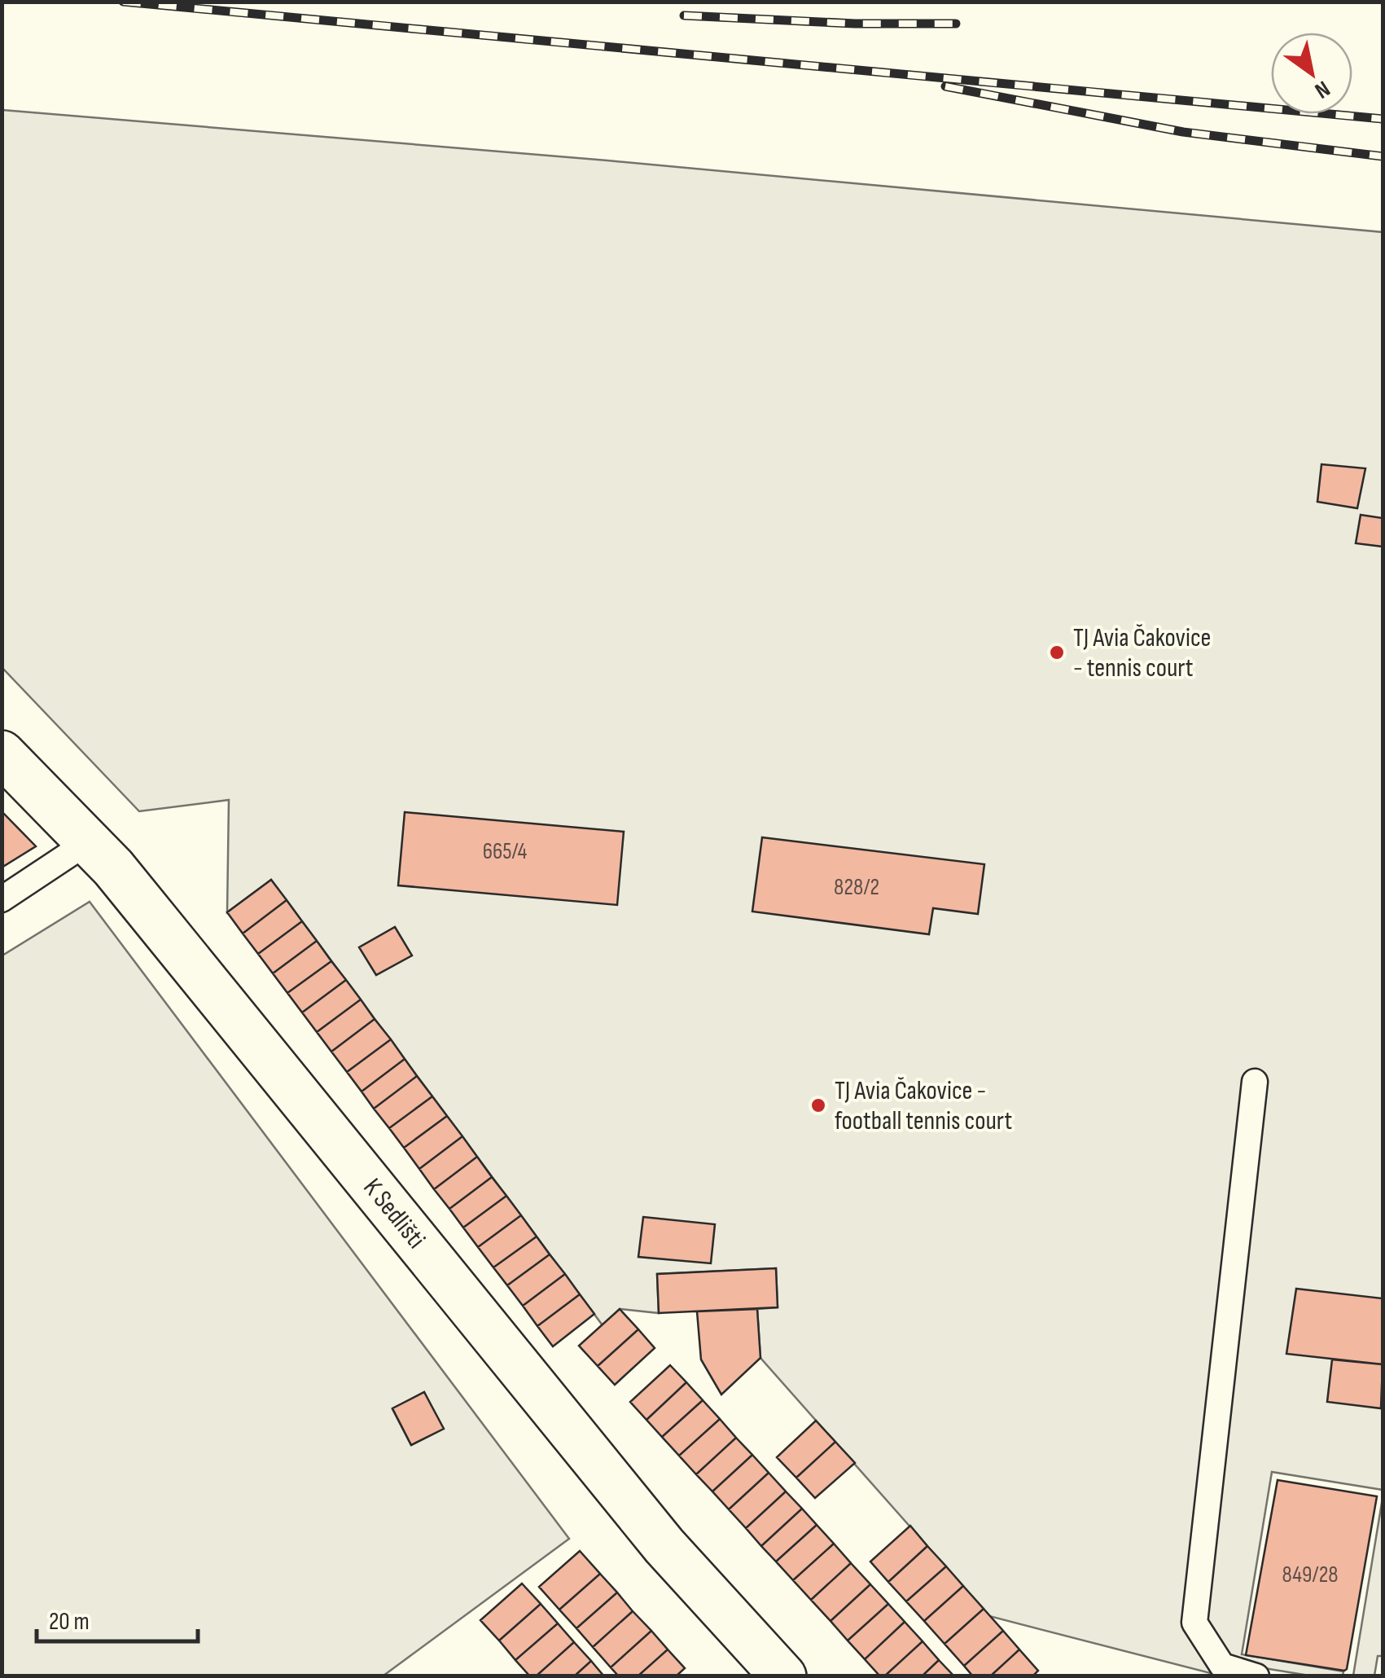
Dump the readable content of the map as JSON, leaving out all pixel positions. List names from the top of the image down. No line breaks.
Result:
{"streets":{"street":["K Sedlišti"]},"places":["TJ Avia Čakovice - tennis court","TJ Avia Čakovice - football tennis court"],"house_numbers":["665/4","828/2","849/28"],"scale_bar":"20 m","north":"bottom right"}
